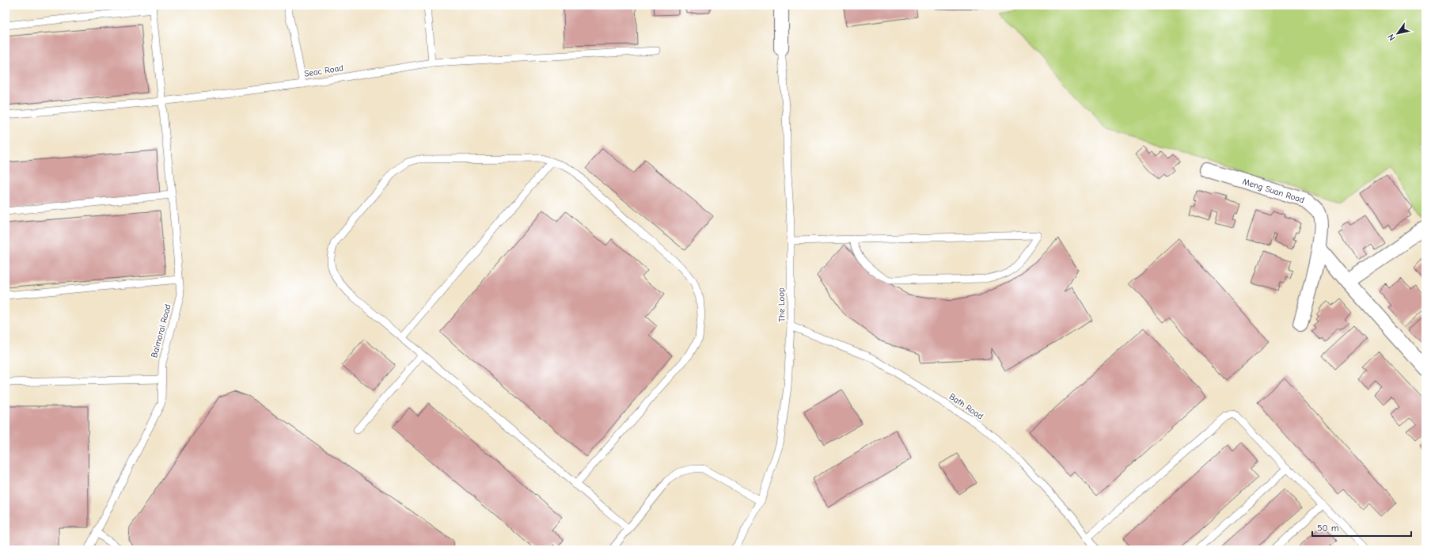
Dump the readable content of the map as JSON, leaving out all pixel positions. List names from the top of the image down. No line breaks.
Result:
{"streets":{"street":["Meng Suan Road"],"lane":["Seac Road","The Loop","Balmoral Road","Bath Road"]},"crossings":[["Seac Road","Balmoral Road"],["The Loop","Bath Road"]],"scale_bar":"50 m","north":"bottom left"}
